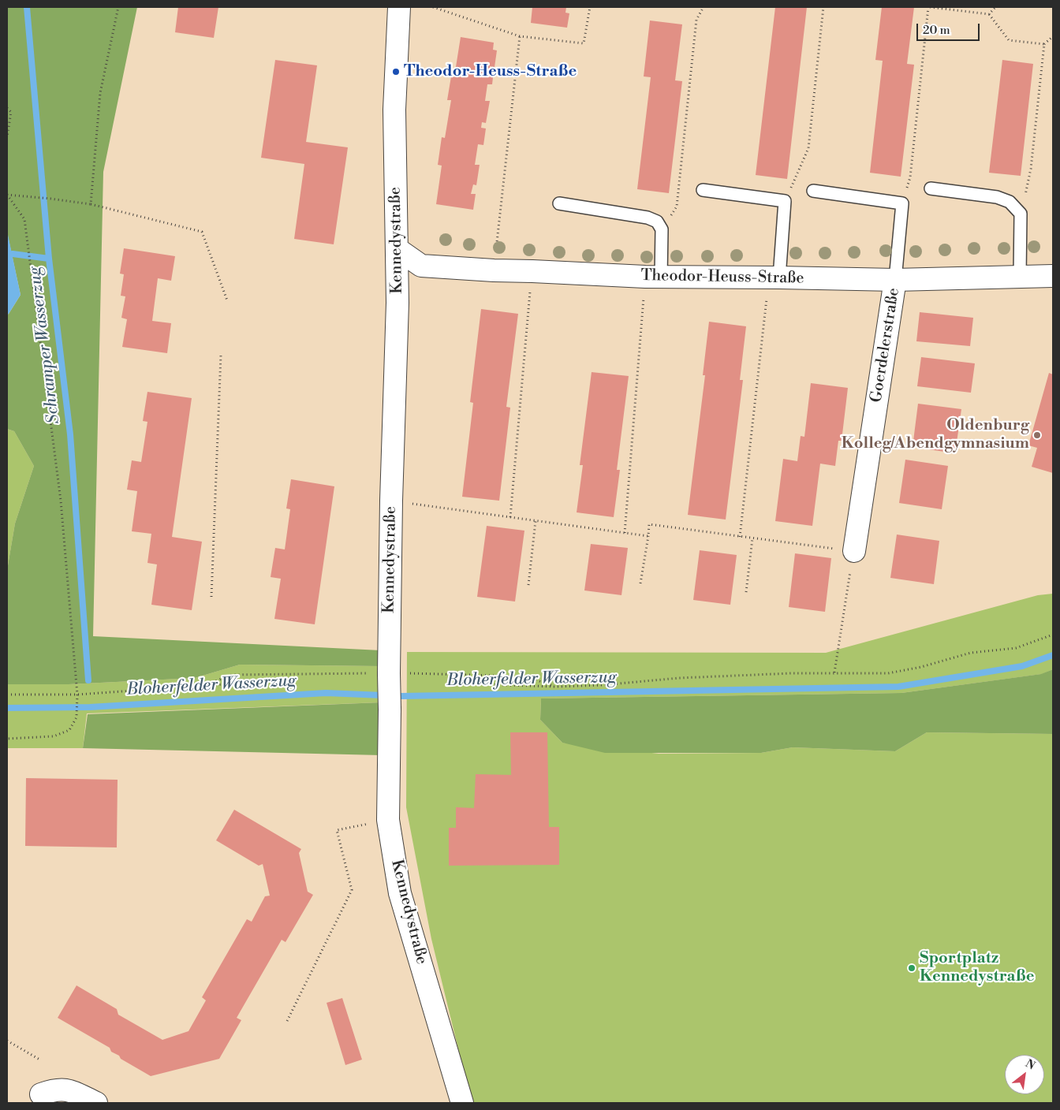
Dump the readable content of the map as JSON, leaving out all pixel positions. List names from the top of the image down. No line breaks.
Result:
{"streets":{"street":["Kennedystraße","Theodor-Heuss-Straße","Goerdelerstraße"]},"crossings":[["Kennedystraße","Theodor-Heuss-Straße"],["Theodor-Heuss-Straße","Goerdelerstraße"]],"water":["Schramper Wasserzug","Bloherfelder Wasserzug"],"places":["Theodor-Heuss-Straße","Oldenburg Kolleg/Abendgymnasium","Sportplatz Kennedystraße"],"scale_bar":"20 m","north":"top right"}
